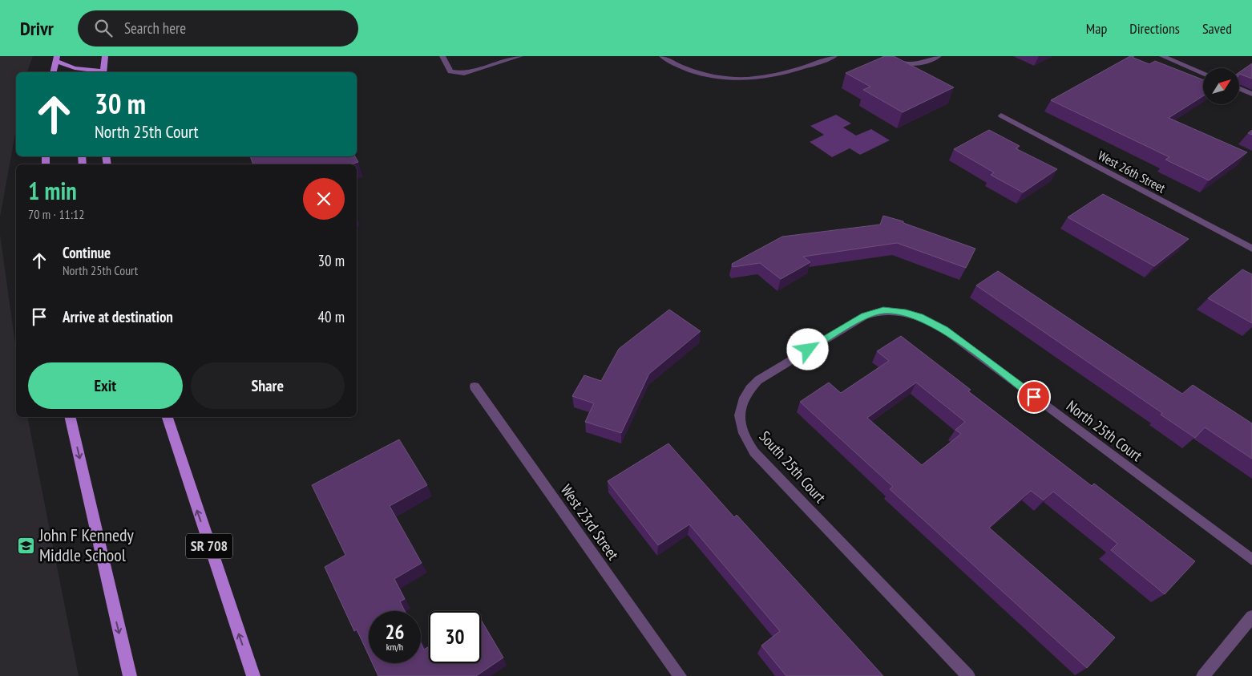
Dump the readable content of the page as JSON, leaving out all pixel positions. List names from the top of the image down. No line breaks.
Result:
{"streets":{"main road":["SR 708"],"street":["West 26th Street","North 25th Court","South 25th Court","West 23rd Street"]},"crossings":[["North 25th Court","South 25th Court"]],"places":{"school or university":["John F Kennedy Middle School"]},"north":"top right","page":{"header":"Drivr","search":"Search here","nav":["Map","Directions","Saved"],"turn":["30 m","North 25th Court"],"heading":["1 min","70 m · 11:12"],"list":[{"name":"Continue","note":"North 25th Court","value":"30 m"},{"name":"Arrive at destination","value":"40 m"}],"buttons":["Exit","Share"],"speed":"26 km/h","limit":"30"}}
